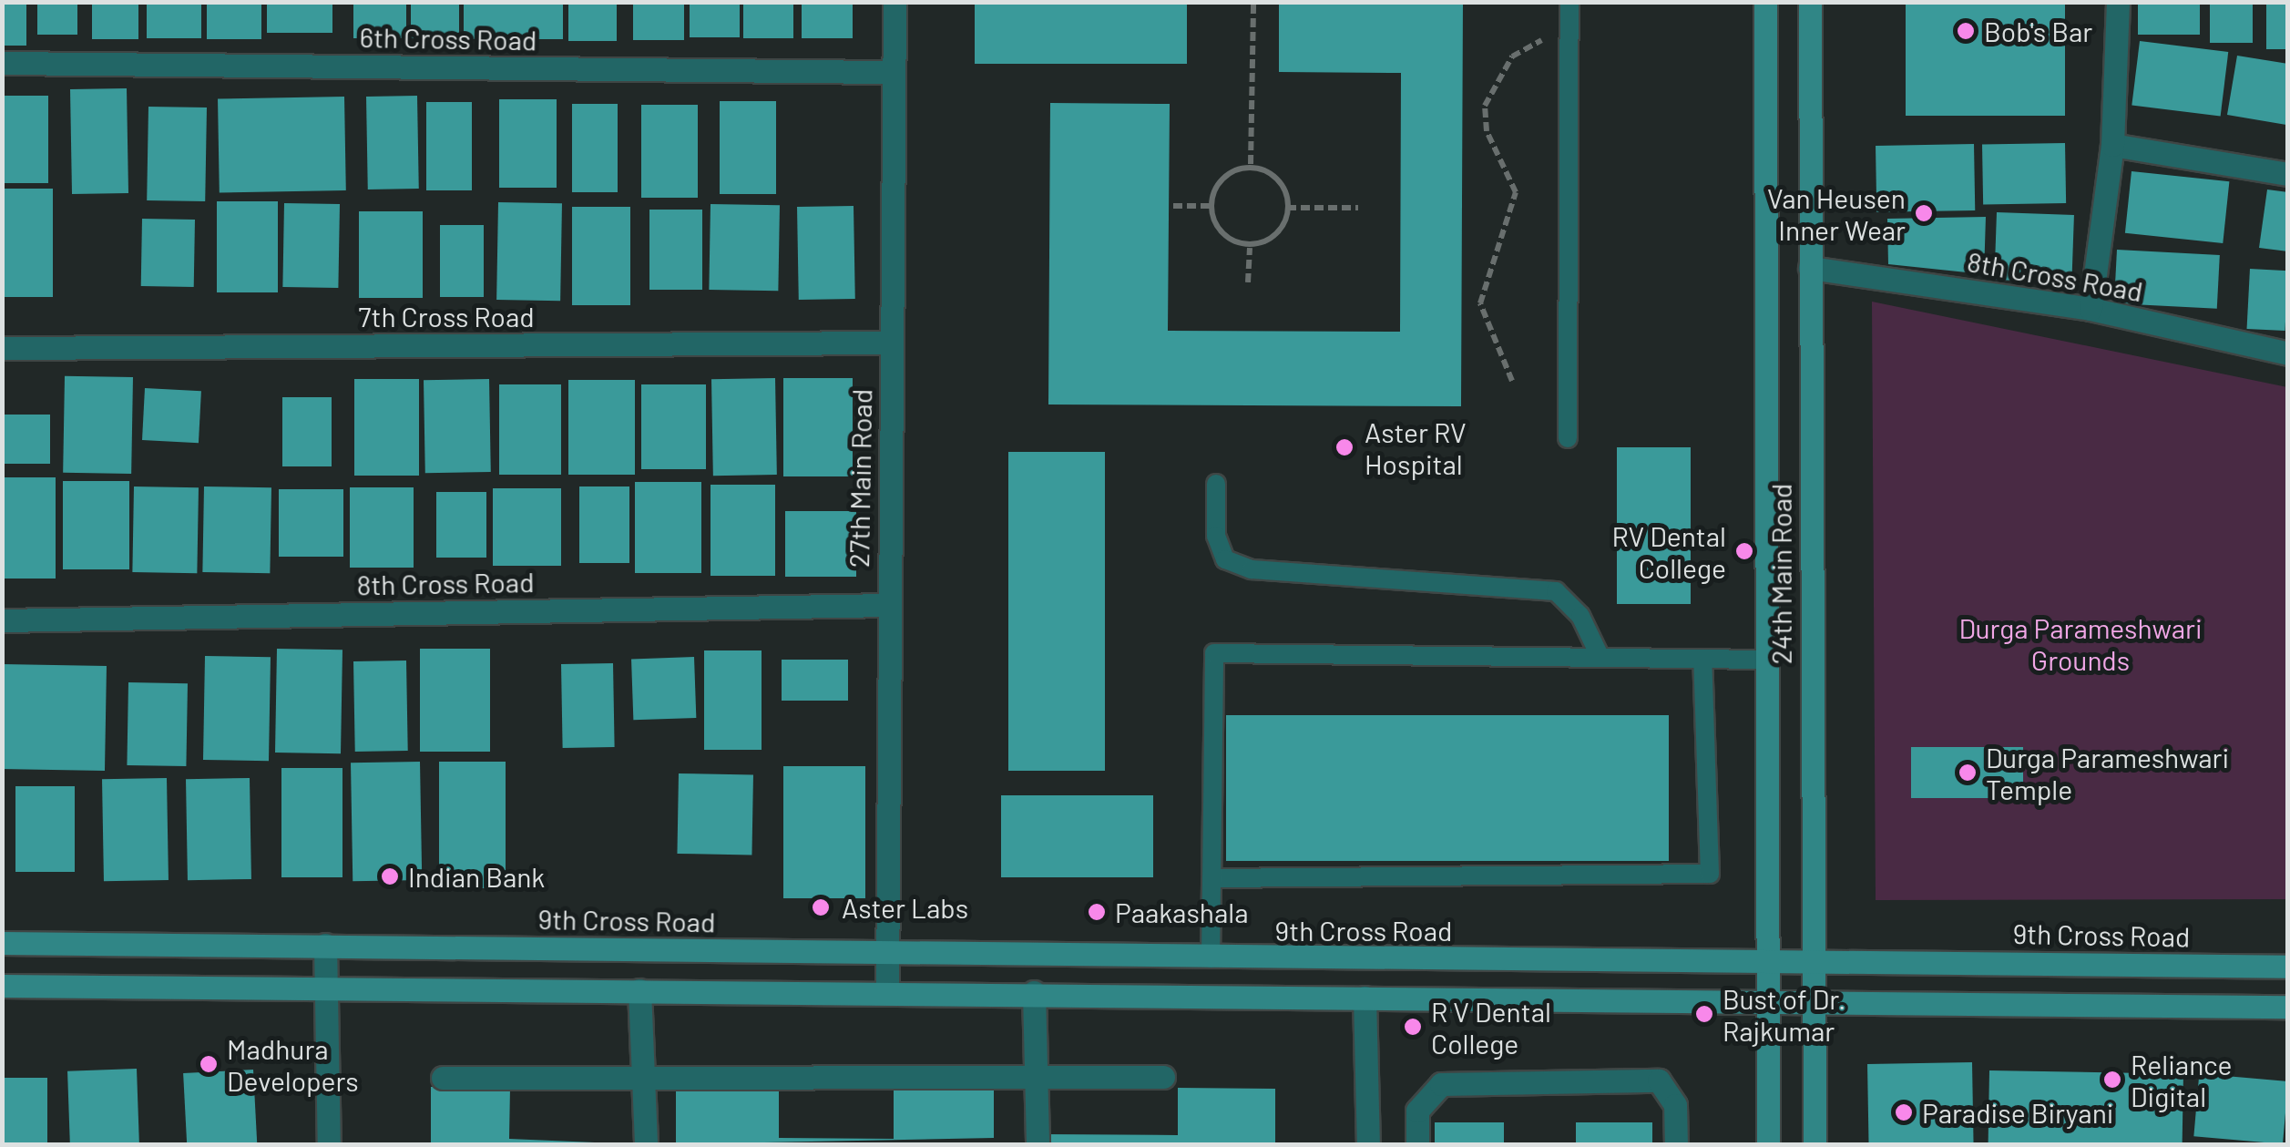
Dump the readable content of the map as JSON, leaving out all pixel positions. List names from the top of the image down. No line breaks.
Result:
{"streets":{"main road":["24th Main Road","9th Cross Road"],"street":["6th Cross Road","8th Cross Road","7th Cross Road","27th Main Road"]},"crossings":[["6th Cross Road","27th Main Road"],["8th Cross Road","27th Main Road"],["8th Cross Road","24th Main Road"],["7th Cross Road","27th Main Road"],["27th Main Road","9th Cross Road"],["24th Main Road","9th Cross Road"]],"parks":["Durga Parameshwari Grounds"],"places":["Bob's Bar","Van Heusen Inner Wear","Aster RV Hospital","RV Dental College","Durga Parameshwari Temple","Indian Bank","Aster Labs","Paakashala","Bust of Dr. Rajkumar","R V Dental College","Madhura Developers","Reliance Digital","Paradise Biryani"]}
